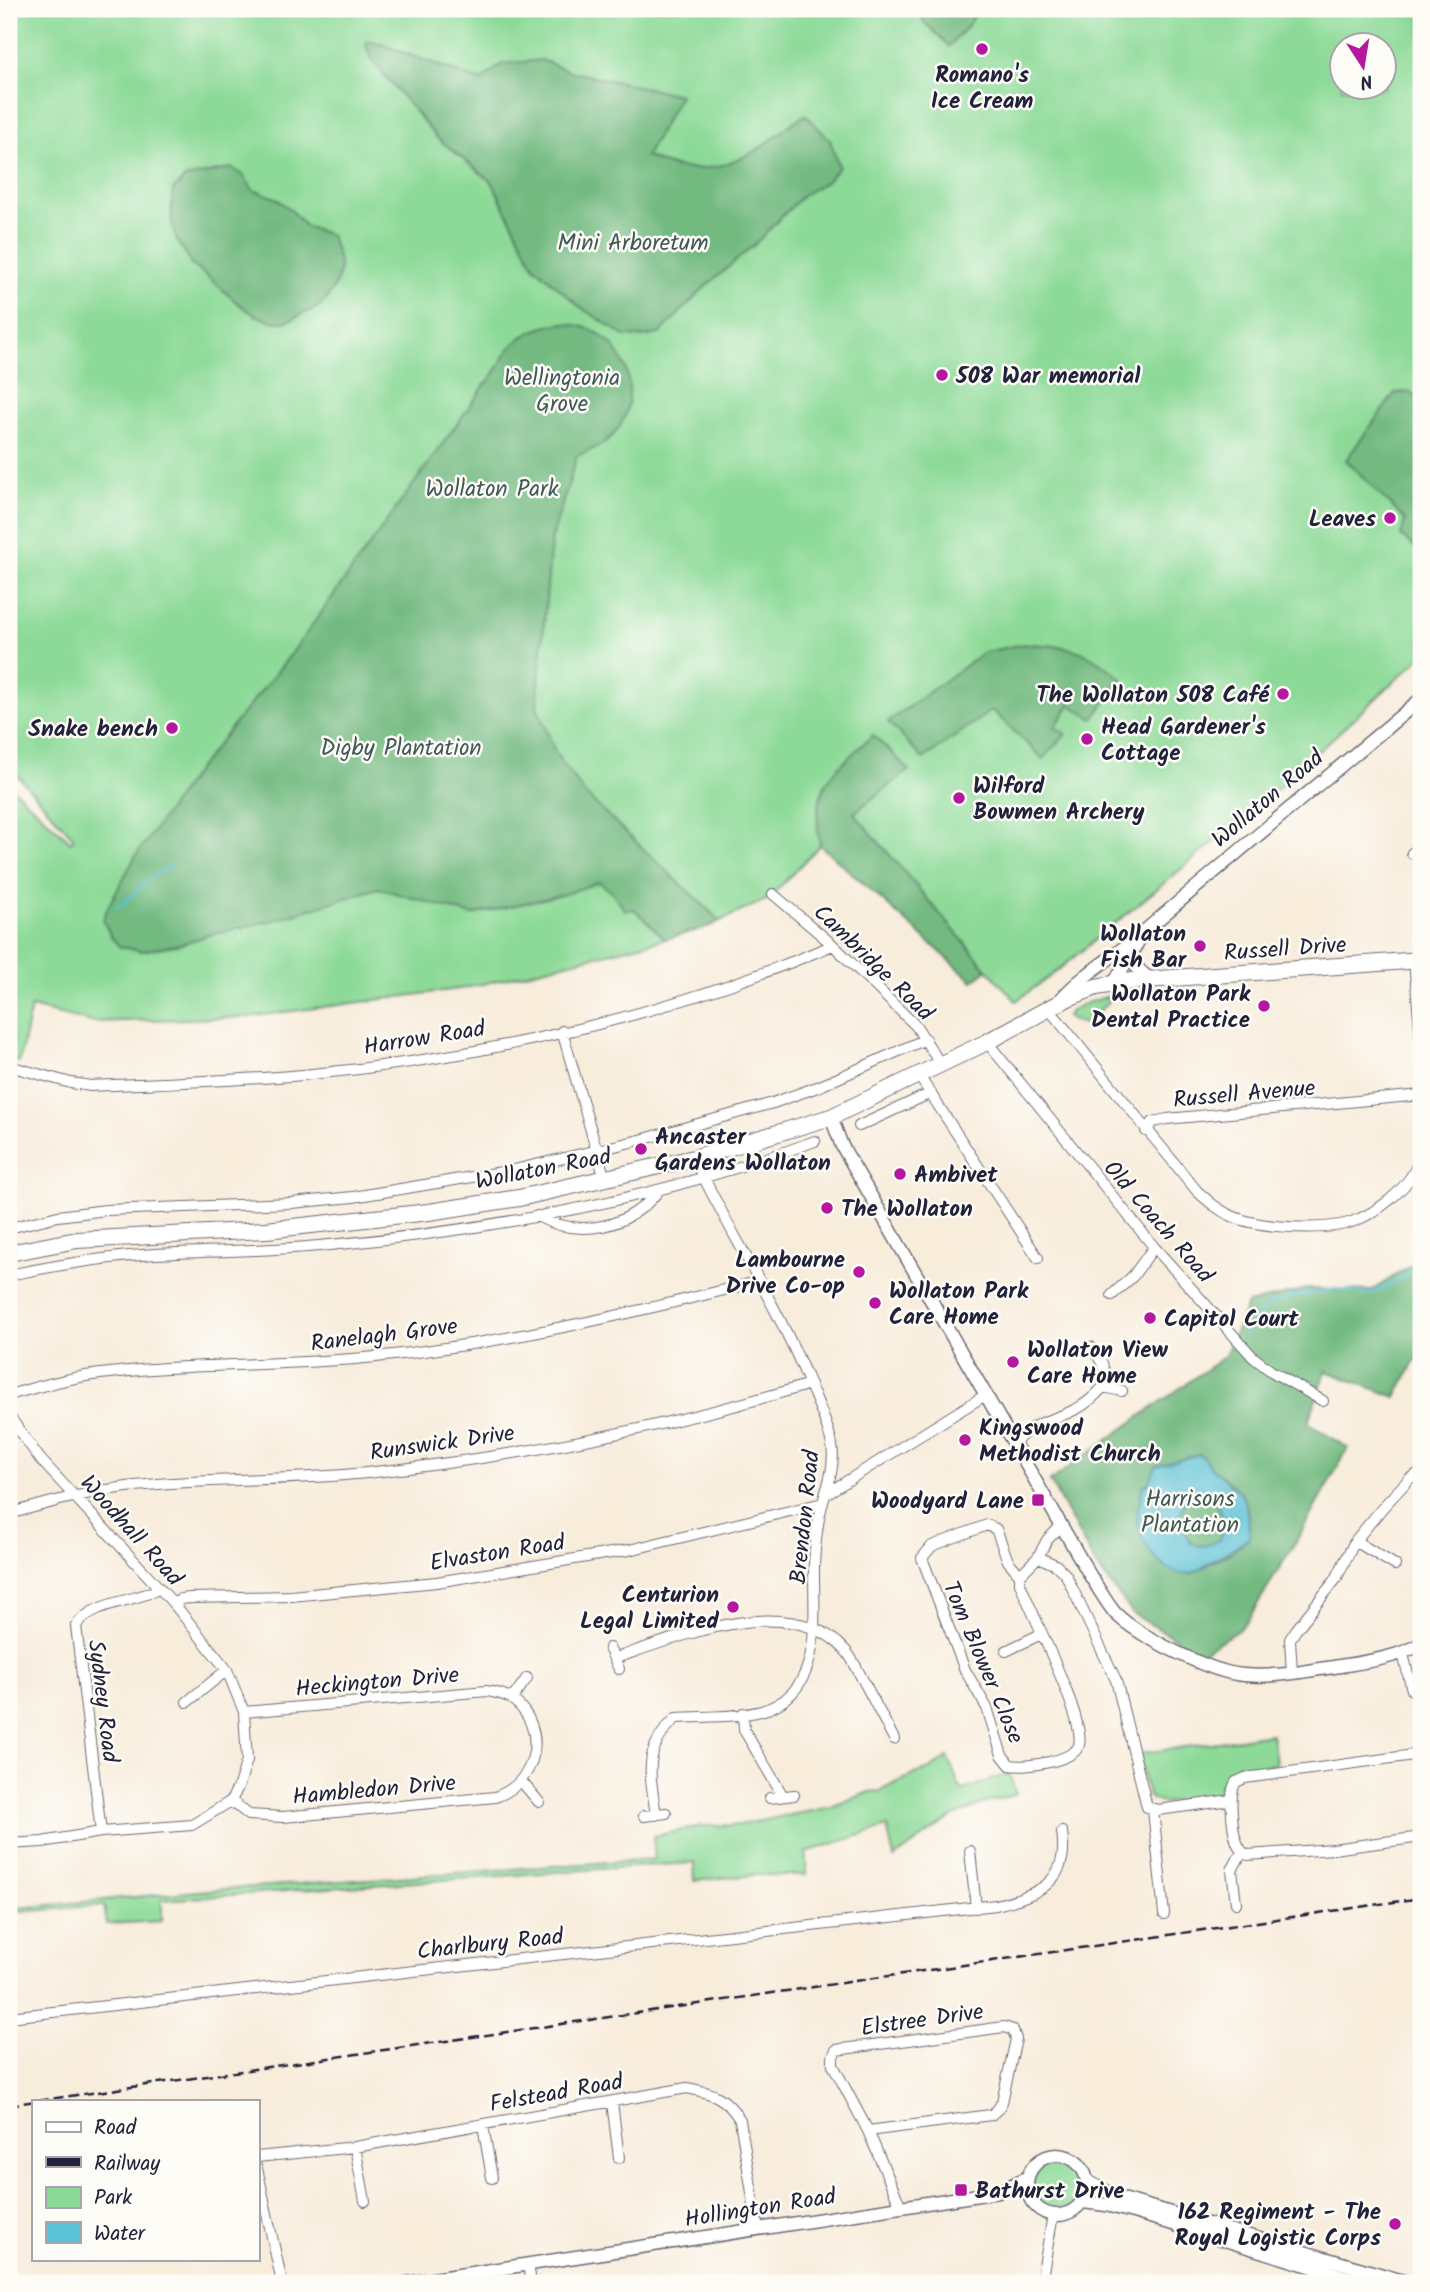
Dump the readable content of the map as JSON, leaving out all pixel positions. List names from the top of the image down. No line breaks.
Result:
{"streets":{"main road":["Wollaton Road","Russell Drive"],"street":["Cambridge Road","Harrow Road","Russell Avenue","Old Coach Road","Ranelagh Grove","Runswick Drive","Brendon Road","Woodhall Road","Elvaston Road","Tom Blower Close","Heckington Drive","Sydney Road","Hambledon Drive","Charlbury Road","Elstree Drive","Felstead Road","Hollington Road"]},"crossings":[["Wollaton Road","Russell Drive"],["Wollaton Road","Cambridge Road"],["Wollaton Road","Russell Avenue"],["Wollaton Road","Old Coach Road"],["Wollaton Road","Brendon Road"],["Cambridge Road","Harrow Road"],["Ranelagh Grove","Brendon Road"],["Runswick Drive","Brendon Road"],["Runswick Drive","Woodhall Road"],["Brendon Road","Elvaston Road"],["Woodhall Road","Elvaston Road"],["Woodhall Road","Heckington Drive"],["Woodhall Road","Sydney Road"],["Woodhall Road","Hambledon Drive"],["Elstree Drive","Hollington Road"],["Felstead Road","Hollington Road"]],"parks":["Mini Arboretum","Wellingtonia Grove","Wollaton Park","Digby Plantation","Harrisons Plantation"],"places":{"other":["Romano's Ice Cream","508 War memorial","Leaves","The Wollaton 508 Café","Snake bench","Head Gardener's Cottage","Wilford Bowmen Archery","Wollaton Fish Bar","Wollaton Park Dental Practice","Ancaster Gardens Wollaton","Ambivet","The Wollaton","Lambourne Drive Co-op","Wollaton Park Care Home","Capitol Court","Wollaton View Care Home","Kingswood Methodist Church","Centurion Legal Limited","162 Regiment - The Royal Logistic Corps"],"transit":["Woodyard Lane","Bathurst Drive"]},"legend":["Road","Railway","Park","Water"],"north":"bottom"}
